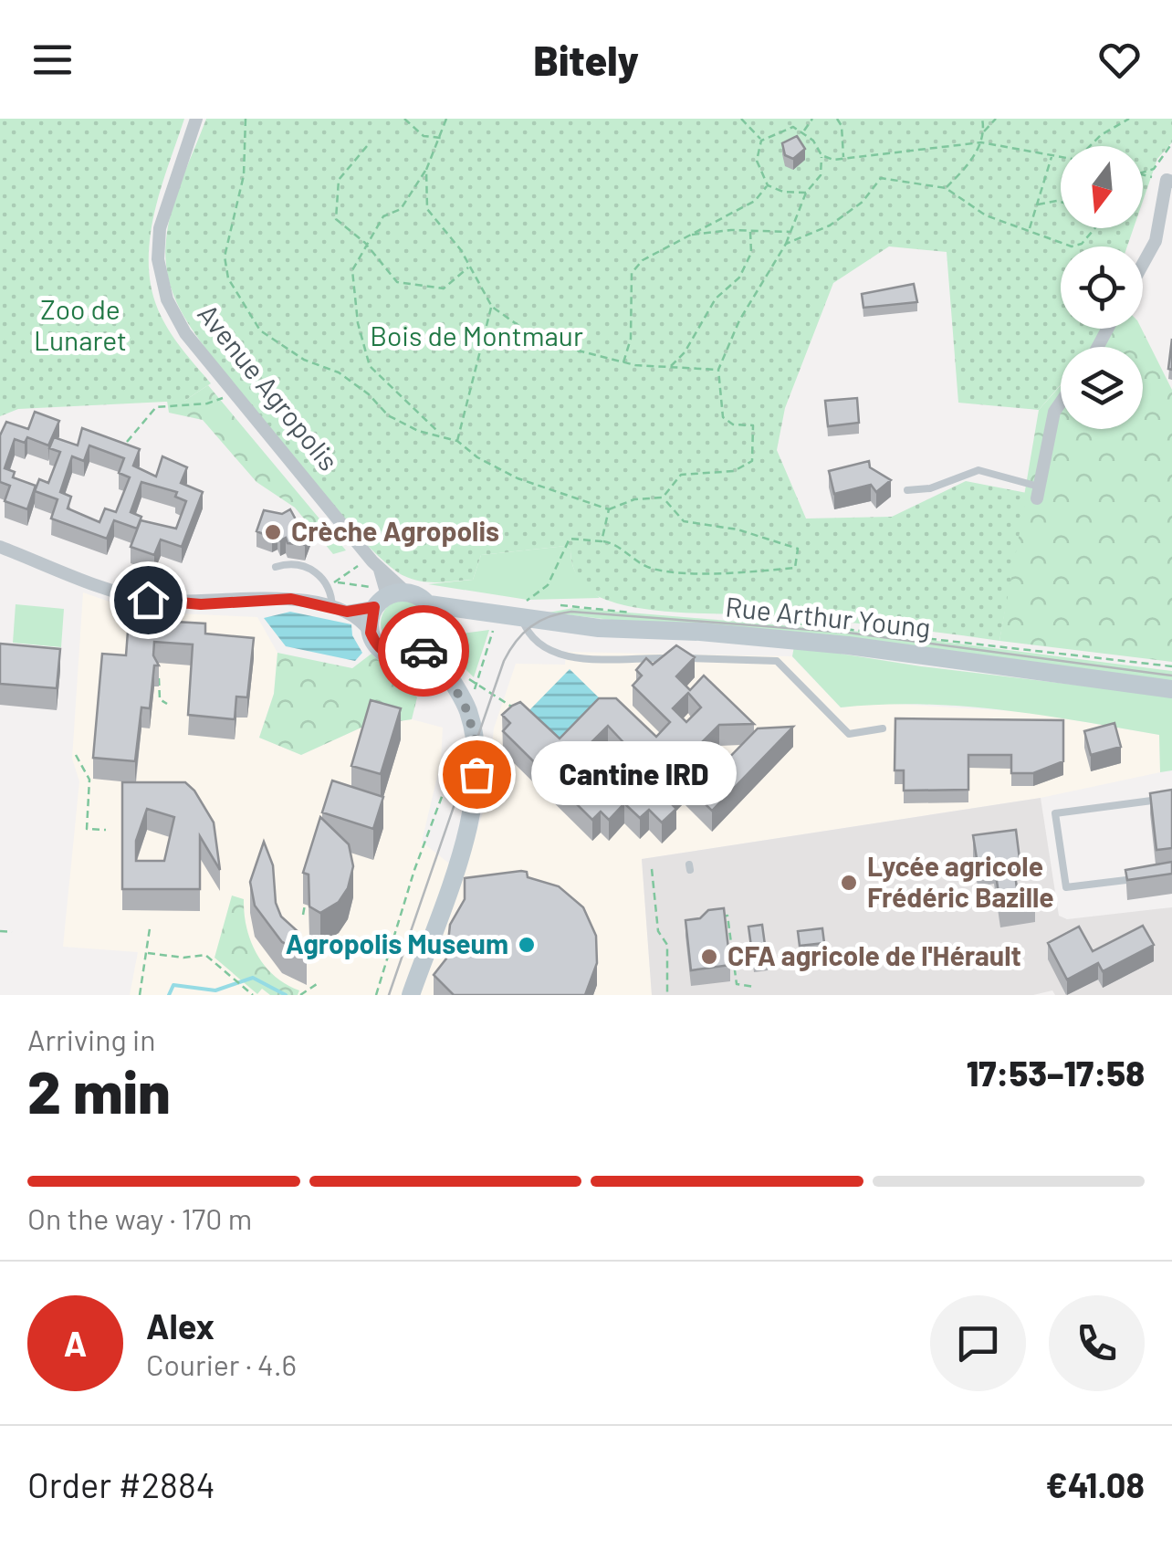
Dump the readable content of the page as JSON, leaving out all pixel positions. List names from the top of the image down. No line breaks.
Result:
{"streets":{"street":["Avenue Agropolis","Rue Arthur Young"]},"crossings":[["Avenue Agropolis","Rue Arthur Young"]],"parks":["Zoo de Lunaret","Bois de Montmaur"],"places":["Crèche Agropolis","Cantine IRD","Lycée agricole Frédéric Bazille","Agropolis Museum","CFA agricole de l'Hérault"],"north":"bottom","page":{"header":"Bitely","bubble":"Cantine IRD","heading":["2 min","Arriving in","17:53–17:58"],"panel":["Alex","Courier · 4.6","Order #2884","€41.08"],"bar":"On the way · 170 m","round":"A"}}
